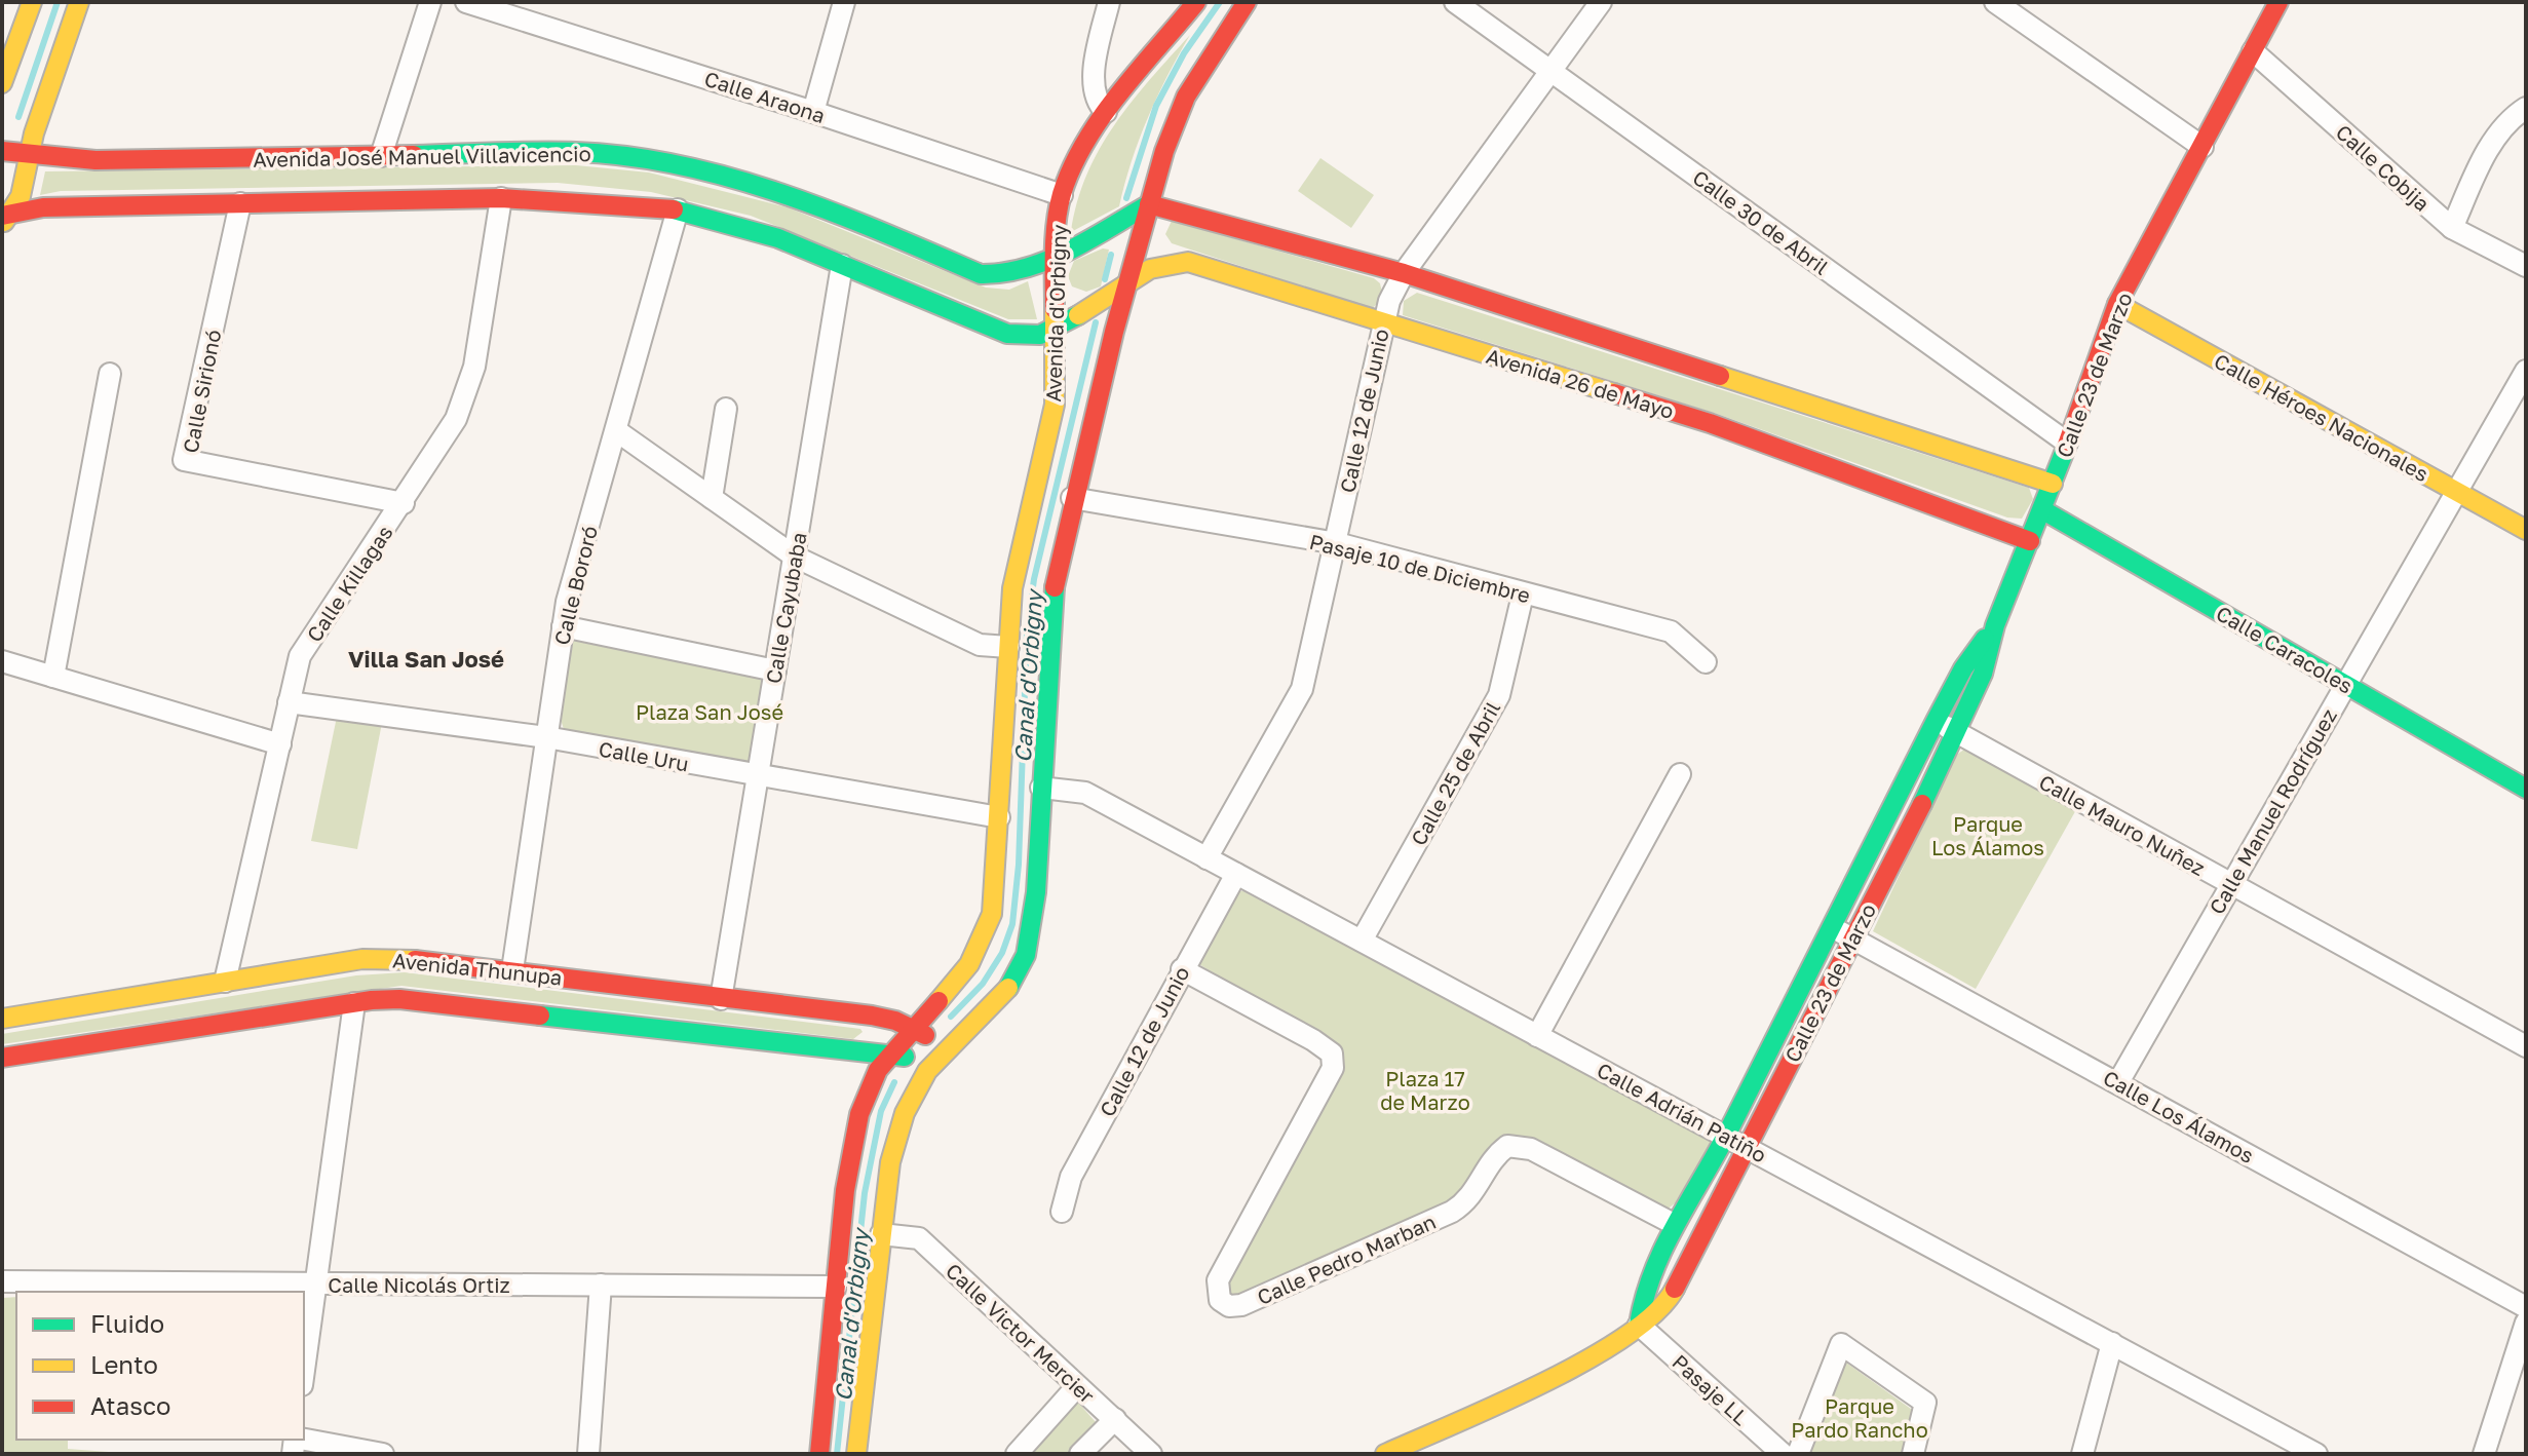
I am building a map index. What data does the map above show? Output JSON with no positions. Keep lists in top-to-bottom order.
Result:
{
  "streets": {
    "street": [
      "Calle Araona",
      "Avenida José Manuel Villavicencio",
      "Calle Cobija",
      "Calle 30 de Abril",
      "Avenida d'Orbigny",
      "Calle 23 de Marzo",
      "Avenida 26 de Mayo",
      "Calle Sirionó",
      "Calle 12 de Junio",
      "Calle Héroes Nacionales",
      "Pasaje 10 de Diciembre",
      "Calle Killagas",
      "Calle Bororó",
      "Calle Cayubaba",
      "Calle Caracoles",
      "Calle Uru",
      "Calle 25 de Abril",
      "Calle Manuel Rodríguez",
      "Calle Mauro Nuñez",
      "Avenida Thunupa",
      "Calle Adrián Patiño",
      "Calle Los Álamos",
      "Calle Pedro Marban",
      "Calle Nicolás Ortiz",
      "Calle Victor Mercier",
      "Pasaje LL"
    ]
  },
  "crossings": [
    ["Calle Araona", "Avenida d'Orbigny"],
    ["Avenida José Manuel Villavicencio", "Avenida d'Orbigny"],
    ["Calle Cobija", "Calle 23 de Marzo"],
    ["Calle 30 de Abril", "Calle 23 de Marzo"],
    ["Calle 30 de Abril", "Calle 12 de Junio"],
    ["Avenida d'Orbigny", "Avenida 26 de Mayo"],
    ["Avenida d'Orbigny", "Pasaje 10 de Diciembre"],
    ["Avenida d'Orbigny", "Calle Uru"],
    ["Avenida d'Orbigny", "Avenida Thunupa"],
    ["Avenida d'Orbigny", "Calle Adrián Patiño"],
    ["Avenida d'Orbigny", "Calle Nicolás Ortiz"],
    ["Avenida d'Orbigny", "Calle Victor Mercier"],
    ["Calle 23 de Marzo", "Avenida 26 de Mayo"],
    ["Calle 23 de Marzo", "Calle Héroes Nacionales"],
    ["Calle 23 de Marzo", "Calle Caracoles"],
    ["Calle 23 de Marzo", "Calle Mauro Nuñez"],
    ["Calle 23 de Marzo", "Calle Adrián Patiño"],
    ["Calle 23 de Marzo", "Calle Los Álamos"],
    ["Calle 23 de Marzo", "Calle Pedro Marban"],
    ["Calle 23 de Marzo", "Pasaje LL"],
    ["Avenida 26 de Mayo", "Calle 12 de Junio"],
    ["Calle Sirionó", "Calle Killagas"],
    ["Calle 12 de Junio", "Pasaje 10 de Diciembre"],
    ["Calle 12 de Junio", "Calle Adrián Patiño"],
    ["Calle 12 de Junio", "Calle Pedro Marban"],
    ["Calle Héroes Nacionales", "Calle Manuel Rodríguez"],
    ["Pasaje 10 de Diciembre", "Calle 25 de Abril"],
    ["Calle Killagas", "Calle Uru"],
    ["Calle Killagas", "Avenida Thunupa"],
    ["Calle Bororó", "Calle Uru"],
    ["Calle Bororó", "Avenida Thunupa"],
    ["Calle Cayubaba", "Calle Uru"],
    ["Calle Cayubaba", "Avenida Thunupa"],
    ["Calle Caracoles", "Calle Manuel Rodríguez"],
    ["Calle 25 de Abril", "Calle Adrián Patiño"],
    ["Calle Manuel Rodríguez", "Calle Mauro Nuñez"],
    ["Calle Manuel Rodríguez", "Calle Los Álamos"]
  ],
  "districts": ["Villa San José"],
  "water": ["Canal d'Orbigny"],
  "parks": [
    "Plaza San José",
    "Parque Los Álamos",
    "Plaza 17 de Marzo",
    "Parque Pardo Rancho"
  ],
  "legend": ["Fluido", "Lento", "Atasco"]
}
